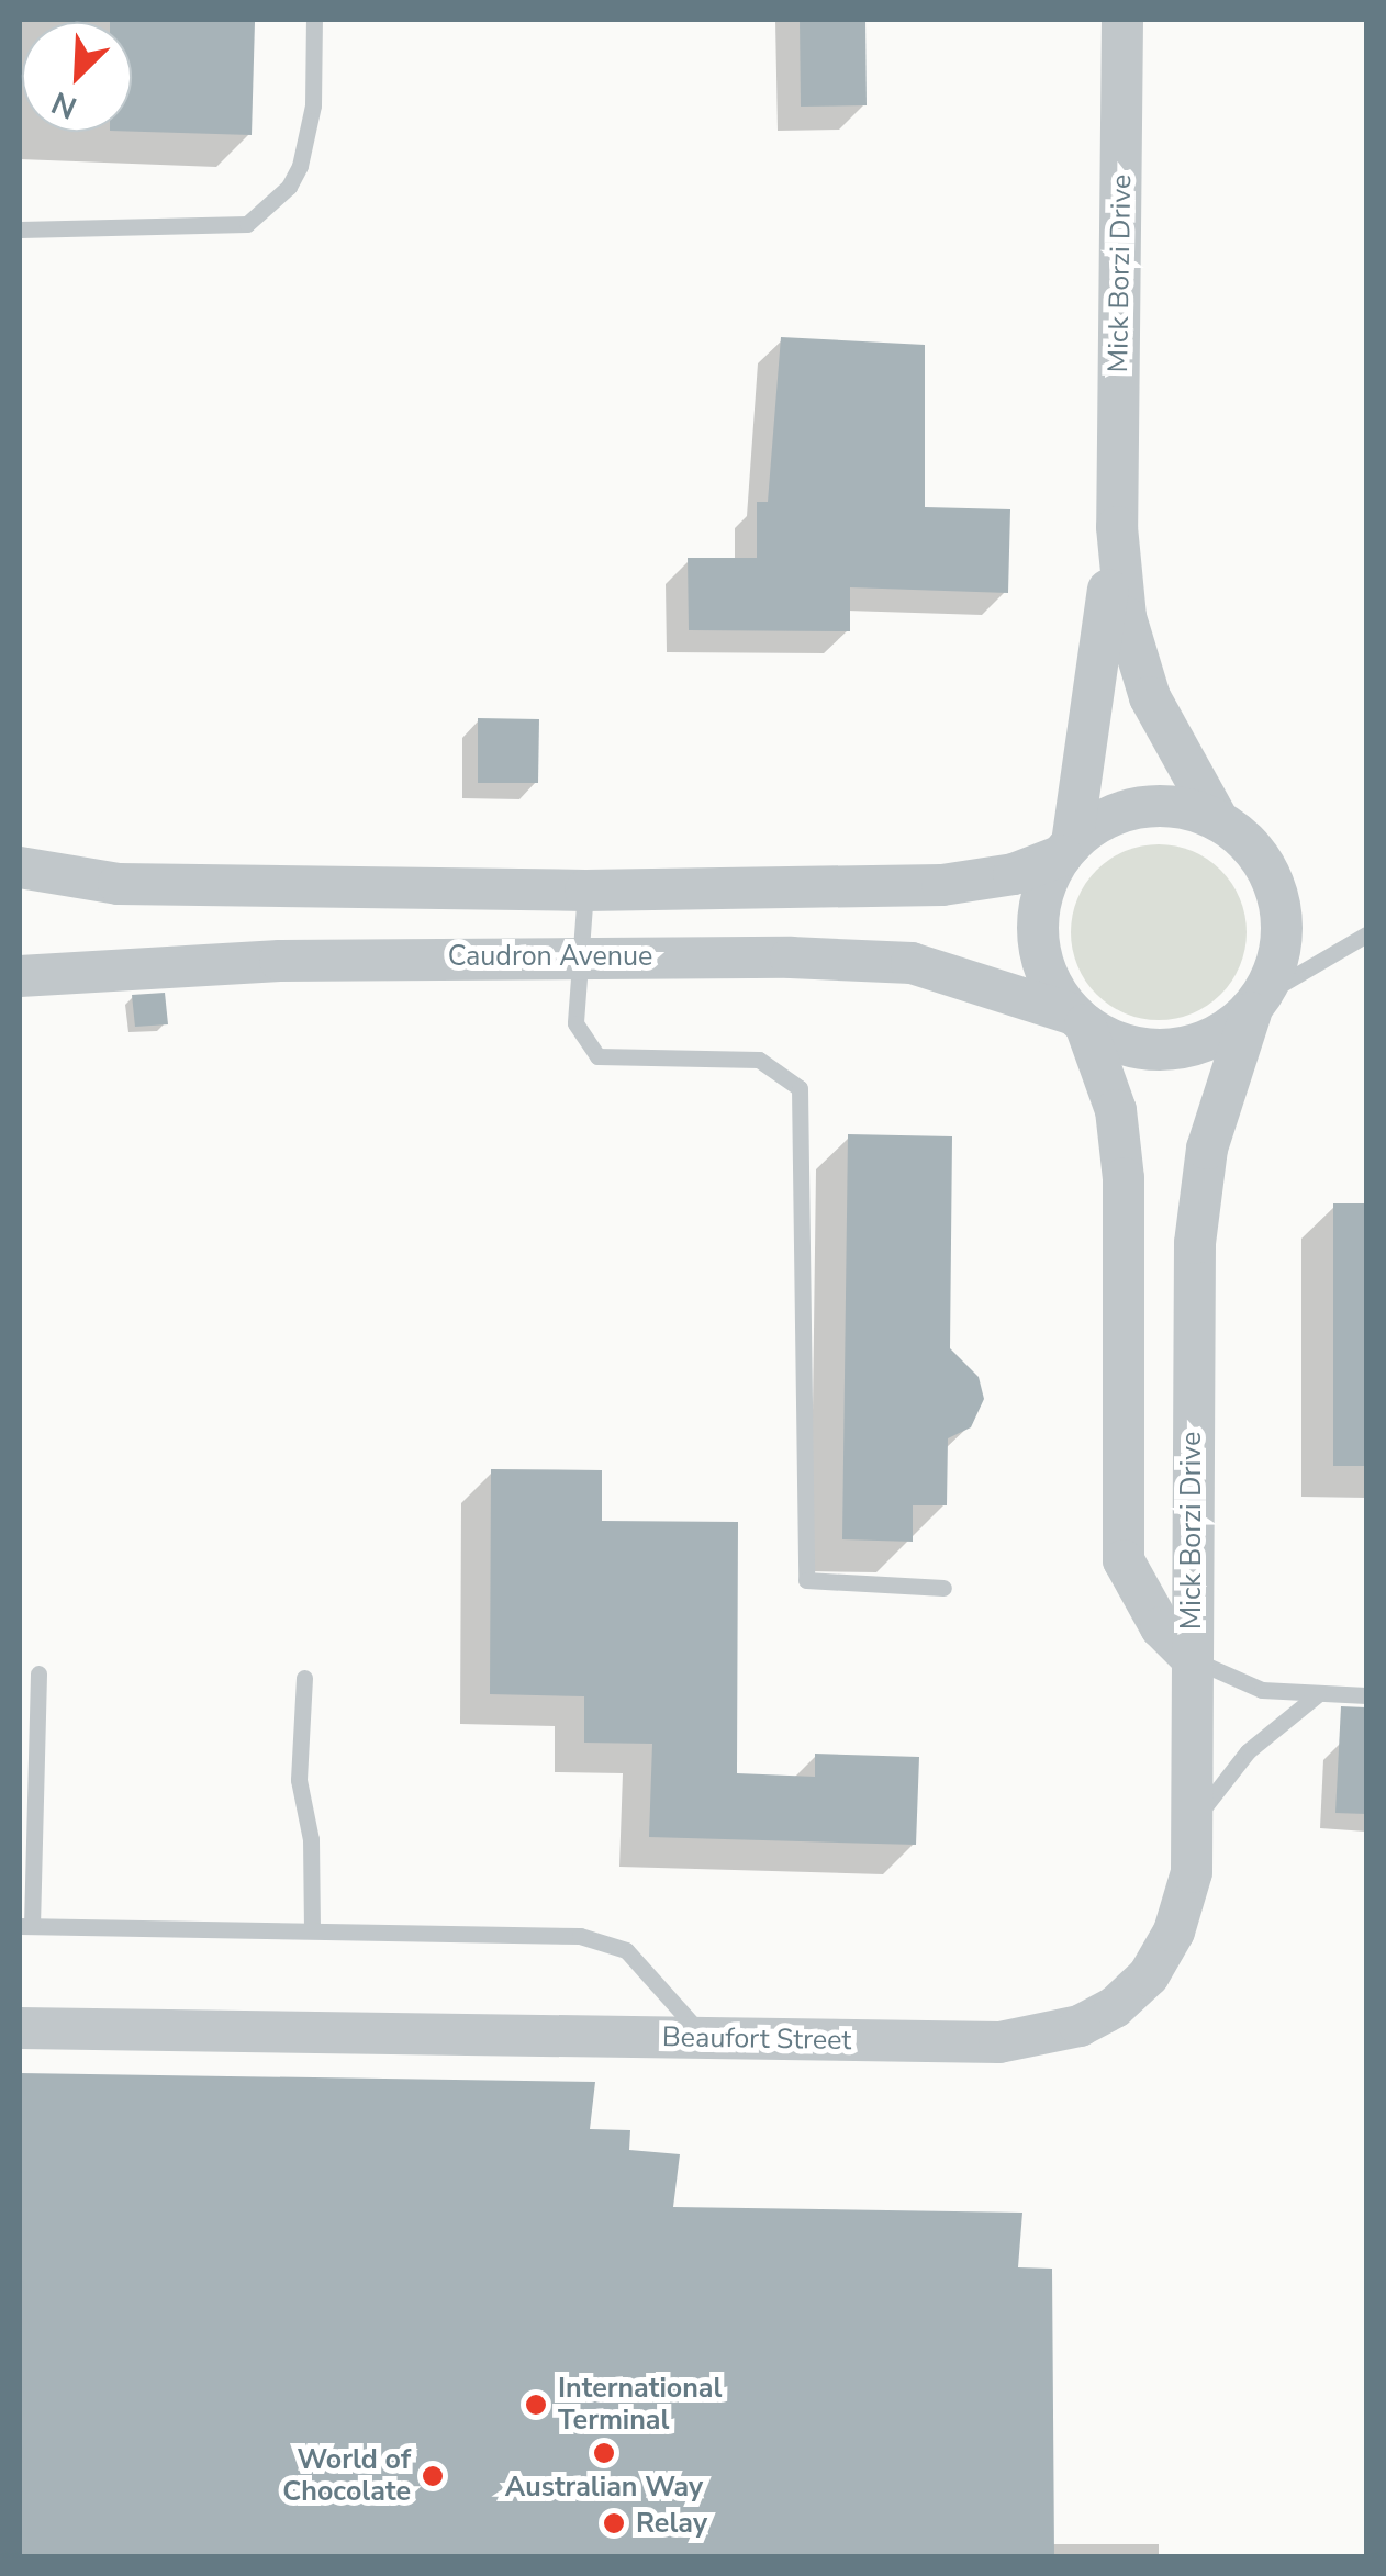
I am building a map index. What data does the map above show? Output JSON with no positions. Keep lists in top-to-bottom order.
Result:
{
  "streets": {
    "street": ["Mick Borzi Drive", "Caudron Avenue", "Beaufort Street"]
  },
  "crossings": [
    ["Mick Borzi Drive", "Caudron Avenue"],
    ["Mick Borzi Drive", "Beaufort Street"]
  ],
  "places": [
    "International Terminal",
    "Australian Way",
    "World of Chocolate",
    "Relay"
  ],
  "north": "bottom left"
}
